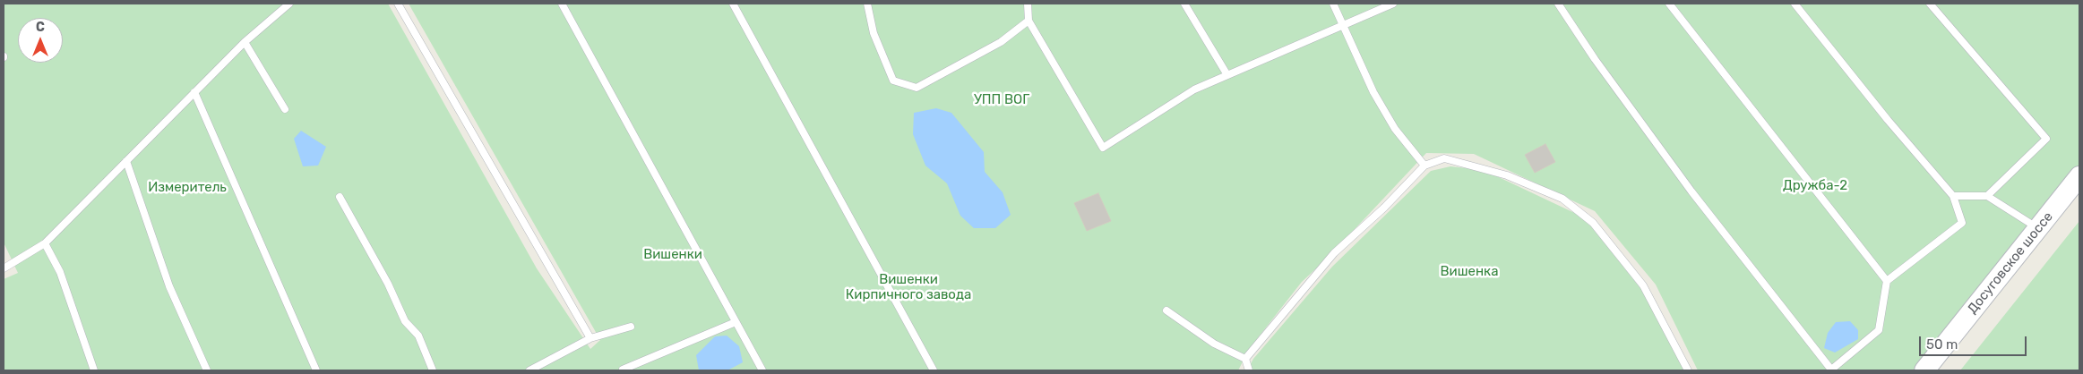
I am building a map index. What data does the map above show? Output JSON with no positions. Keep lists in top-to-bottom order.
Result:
{
  "streets": {
    "main road": ["Досуговское шоссе"]
  },
  "parks": [
    "УПП ВОГ",
    "Дружба-2",
    "Измеритель",
    "Вишенки",
    "Вишенка",
    "Вишенки Кирпичного завода"
  ],
  "scale_bar": "50 m",
  "north": "top"
}
